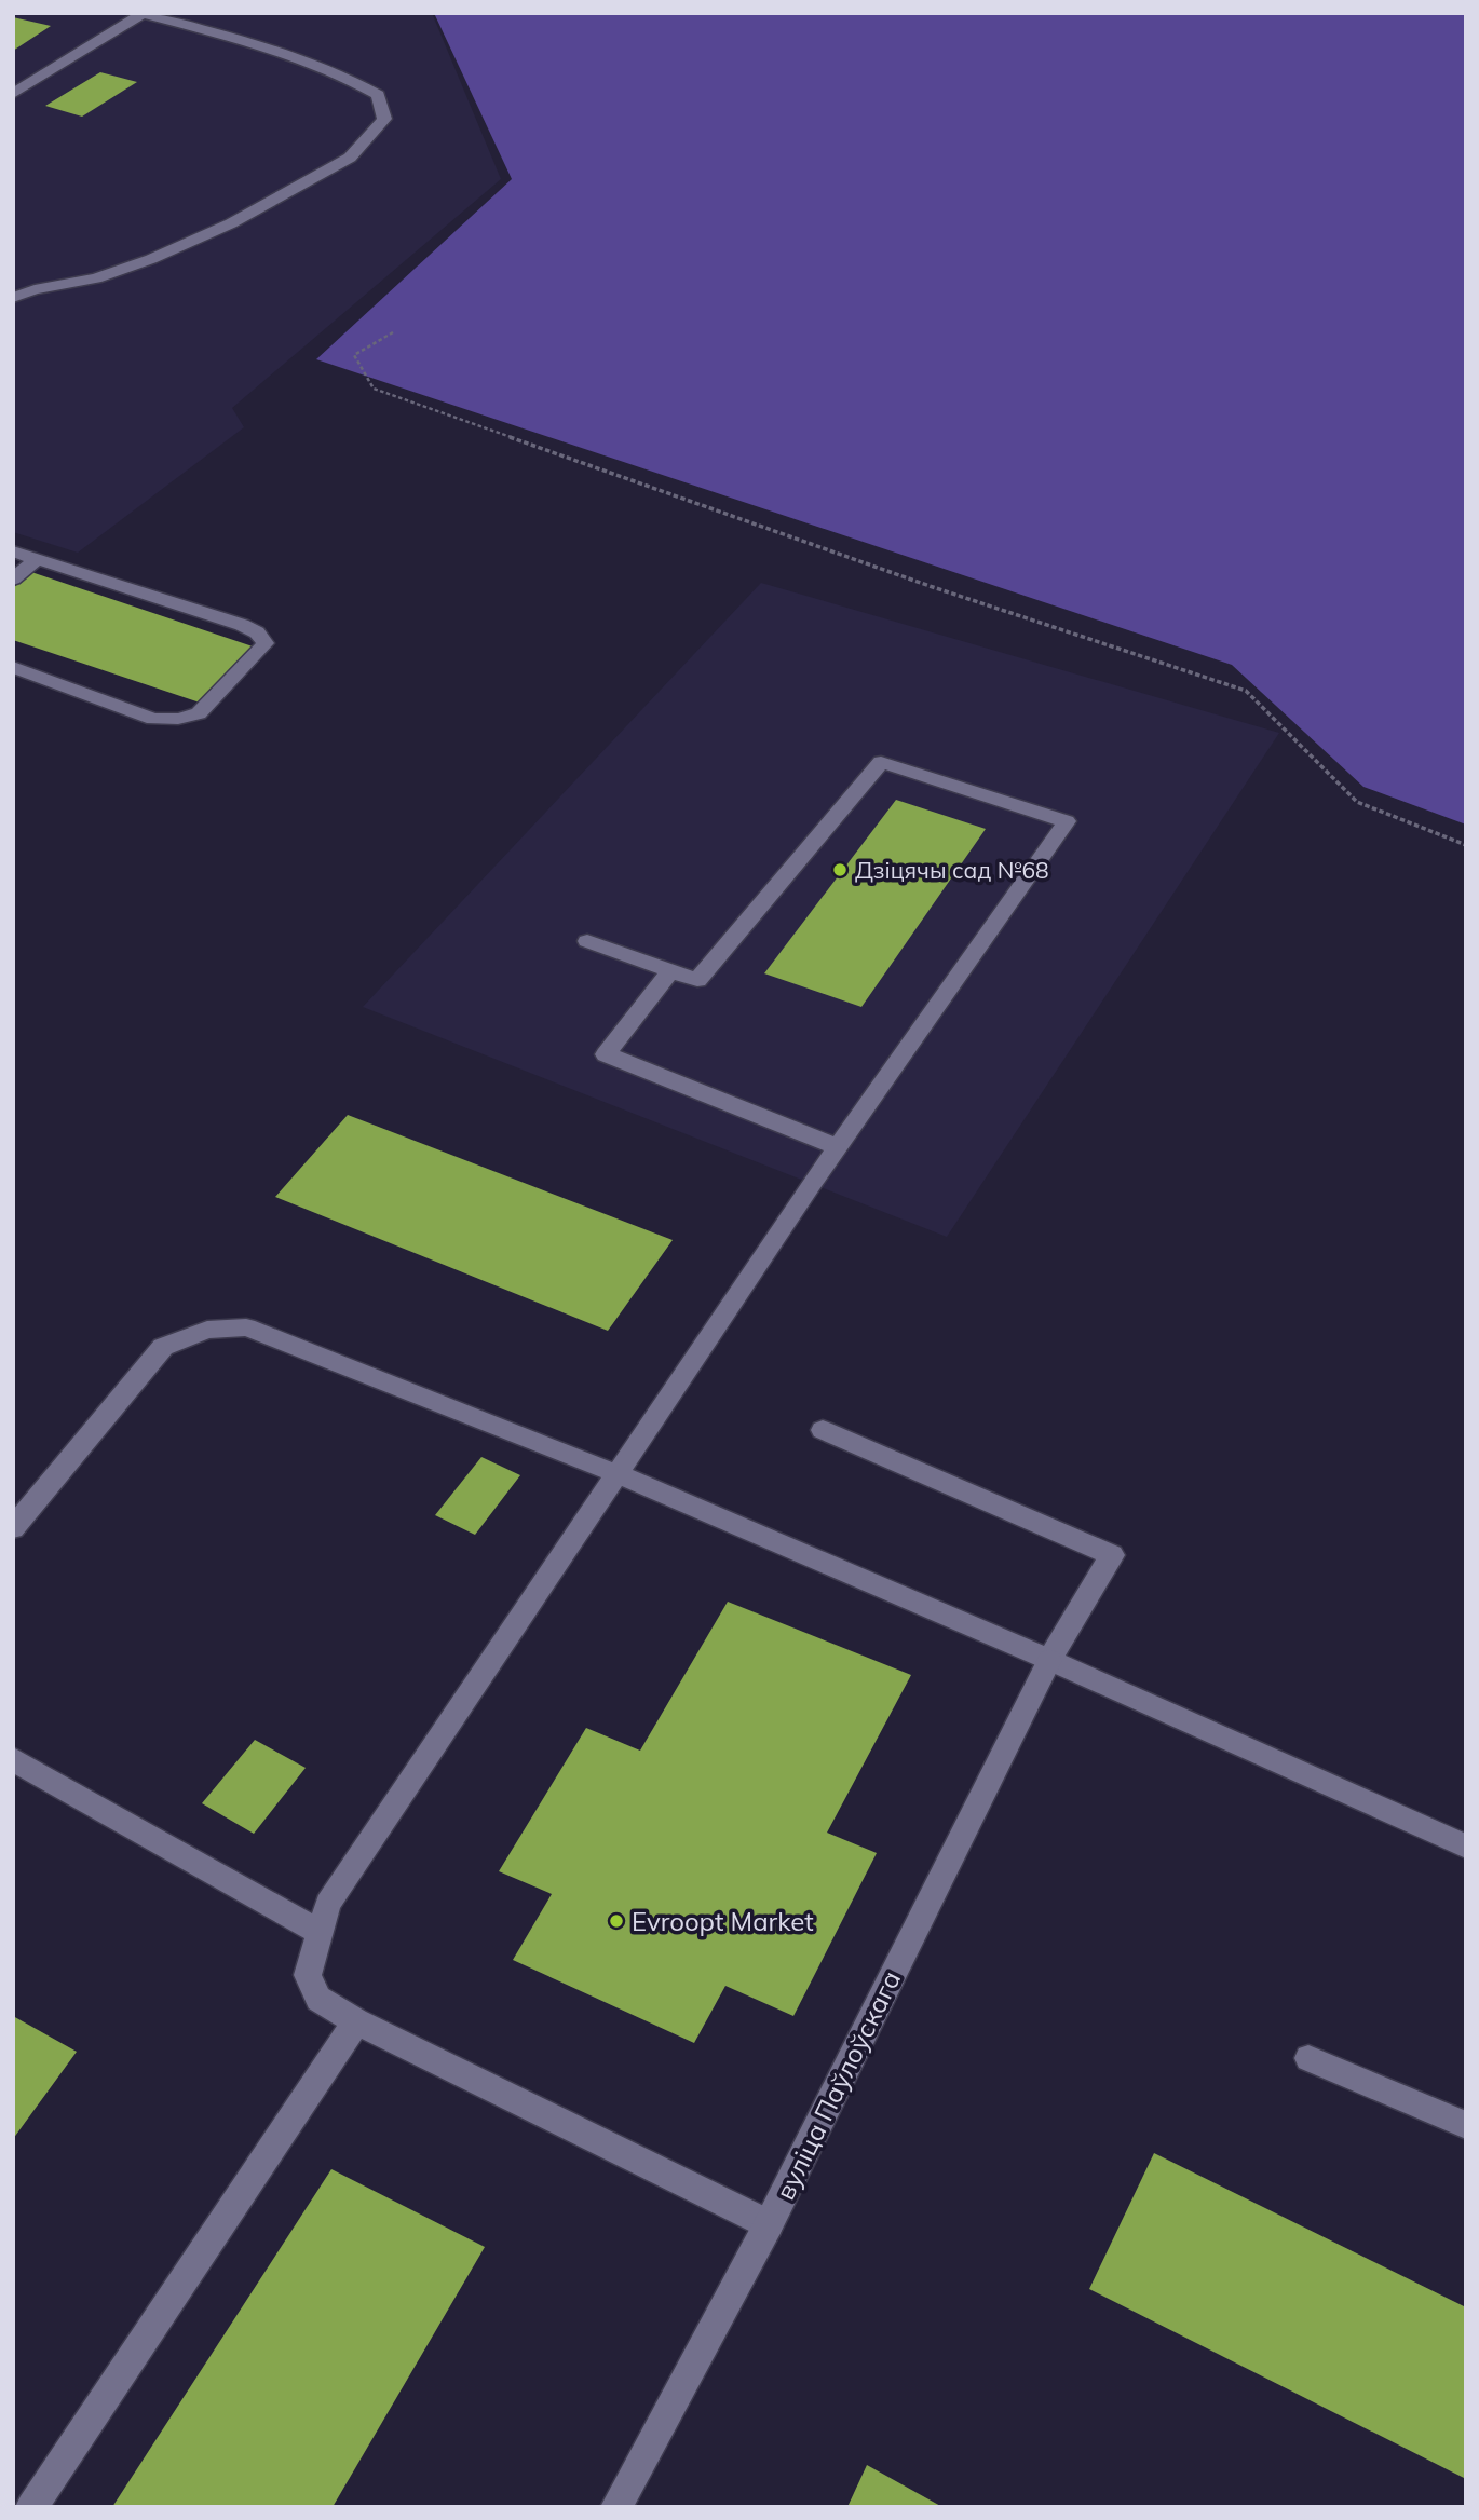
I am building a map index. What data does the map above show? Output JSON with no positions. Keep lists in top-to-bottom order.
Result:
{
  "streets": {
    "street": ["вуліца Паўлоўскага"]
  },
  "places": ["Дзіцячы сад №68", "Evroopt Market"]
}
